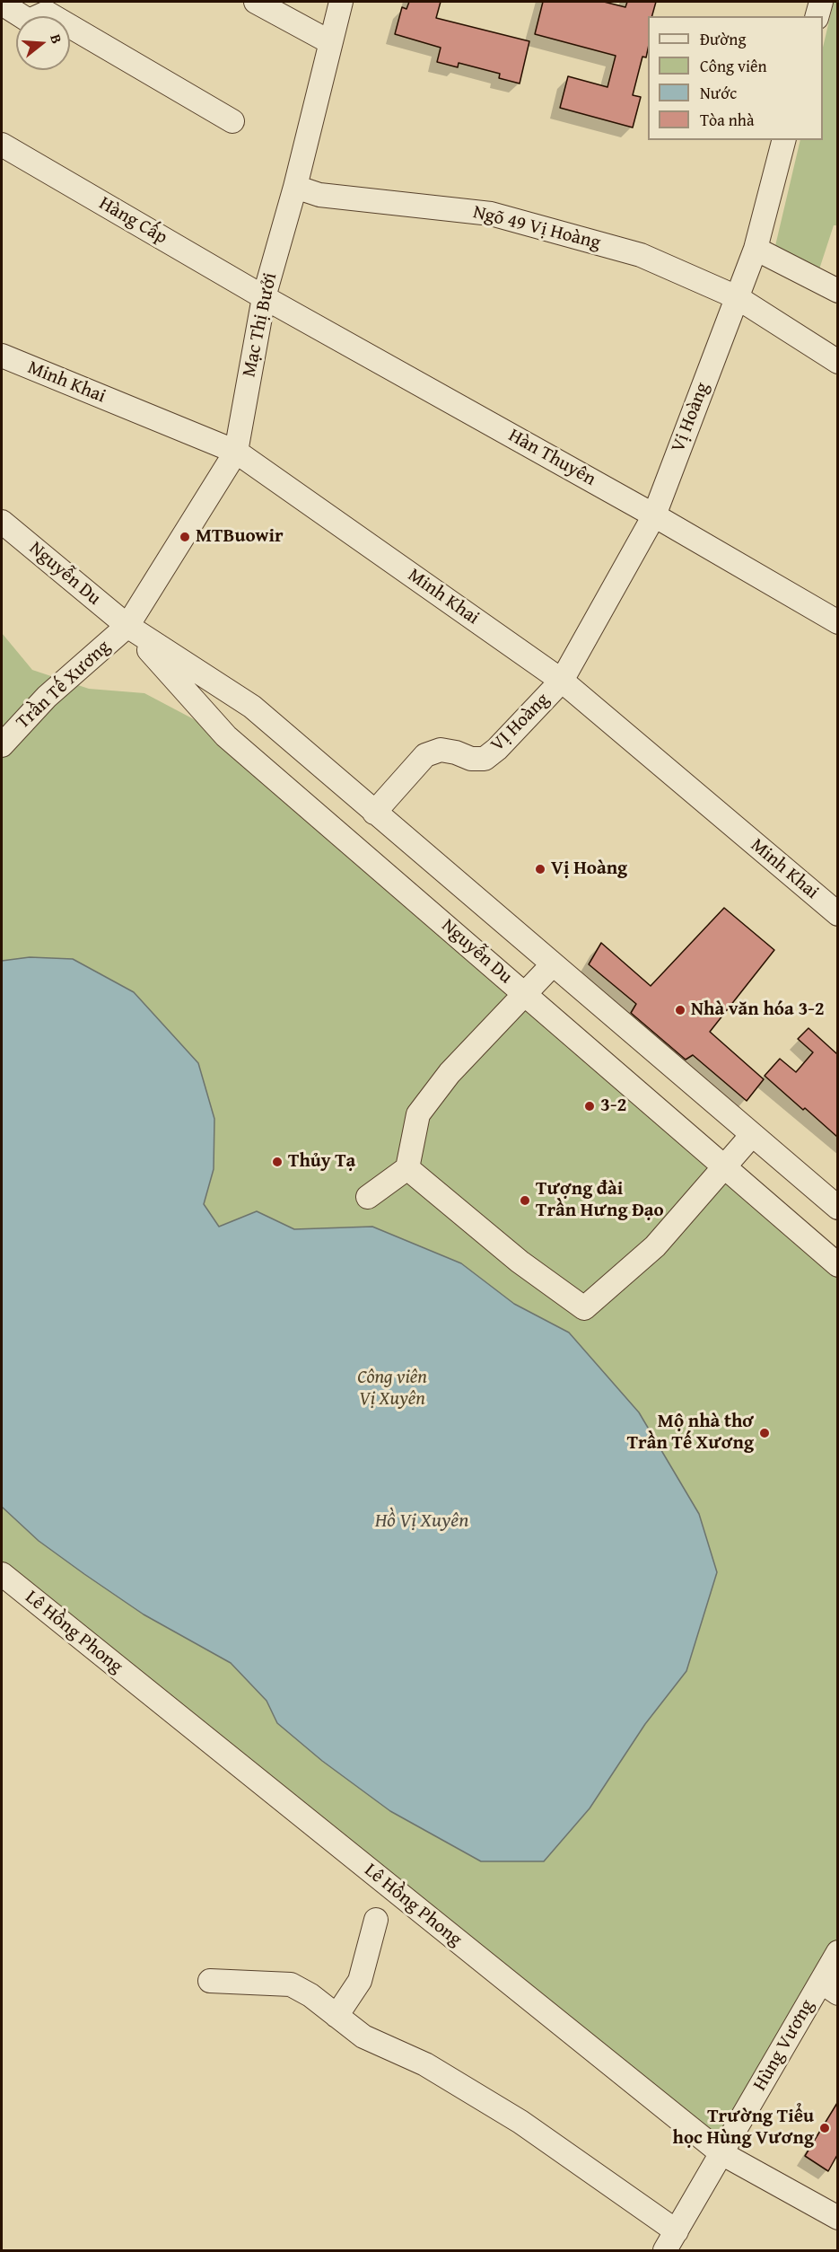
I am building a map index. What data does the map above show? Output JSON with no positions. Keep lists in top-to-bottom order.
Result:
{
  "streets": {
    "street": [
      "Hàng Cấp",
      "Ngõ 49 Vị Hoàng",
      "Mạc Thị Bưởi",
      "Minh Khai",
      "Vị Hoàng",
      "Hàn Thuyên",
      "Nguyễn Du",
      "Trần Tế Xương",
      "VỊ Hoàng",
      "Lê Hồng Phong",
      "Hùng Vương"
    ]
  },
  "crossings": [
    ["Hàng Cấp", "Mạc Thị Bưởi"],
    ["Hàng Cấp", "Hàn Thuyên"],
    ["Ngõ 49 Vị Hoàng", "Mạc Thị Bưởi"],
    ["Ngõ 49 Vị Hoàng", "Vị Hoàng"],
    ["Mạc Thị Bưởi", "Minh Khai"],
    ["Mạc Thị Bưởi", "Hàn Thuyên"],
    ["Mạc Thị Bưởi", "Nguyễn Du"],
    ["Mạc Thị Bưởi", "Trần Tế Xương"],
    ["Minh Khai", "Vị Hoàng"],
    ["Minh Khai", "VỊ Hoàng"],
    ["Vị Hoàng", "Hàn Thuyên"],
    ["Vị Hoàng", "VỊ Hoàng"],
    ["Nguyễn Du", "Trần Tế Xương"],
    ["Nguyễn Du", "VỊ Hoàng"],
    ["Lê Hồng Phong", "Hùng Vương"]
  ],
  "water": ["Hồ Vị Xuyên"],
  "parks": ["Công viên Vị Xuyên"],
  "places": [
    "MTBuowir",
    "Vị Hoàng",
    "Nhà văn hóa 3-2",
    "3-2",
    "Thủy Tạ",
    "Tượng đài Trần Hưng Đạo",
    "Mộ nhà thơ Trần Tế Xương",
    "Trường Tiểu học Hùng Vương"
  ],
  "legend": [
    "Đường",
    "Công viên",
    "Nước",
    "Tòa nhà"
  ],
  "north": "right"
}
